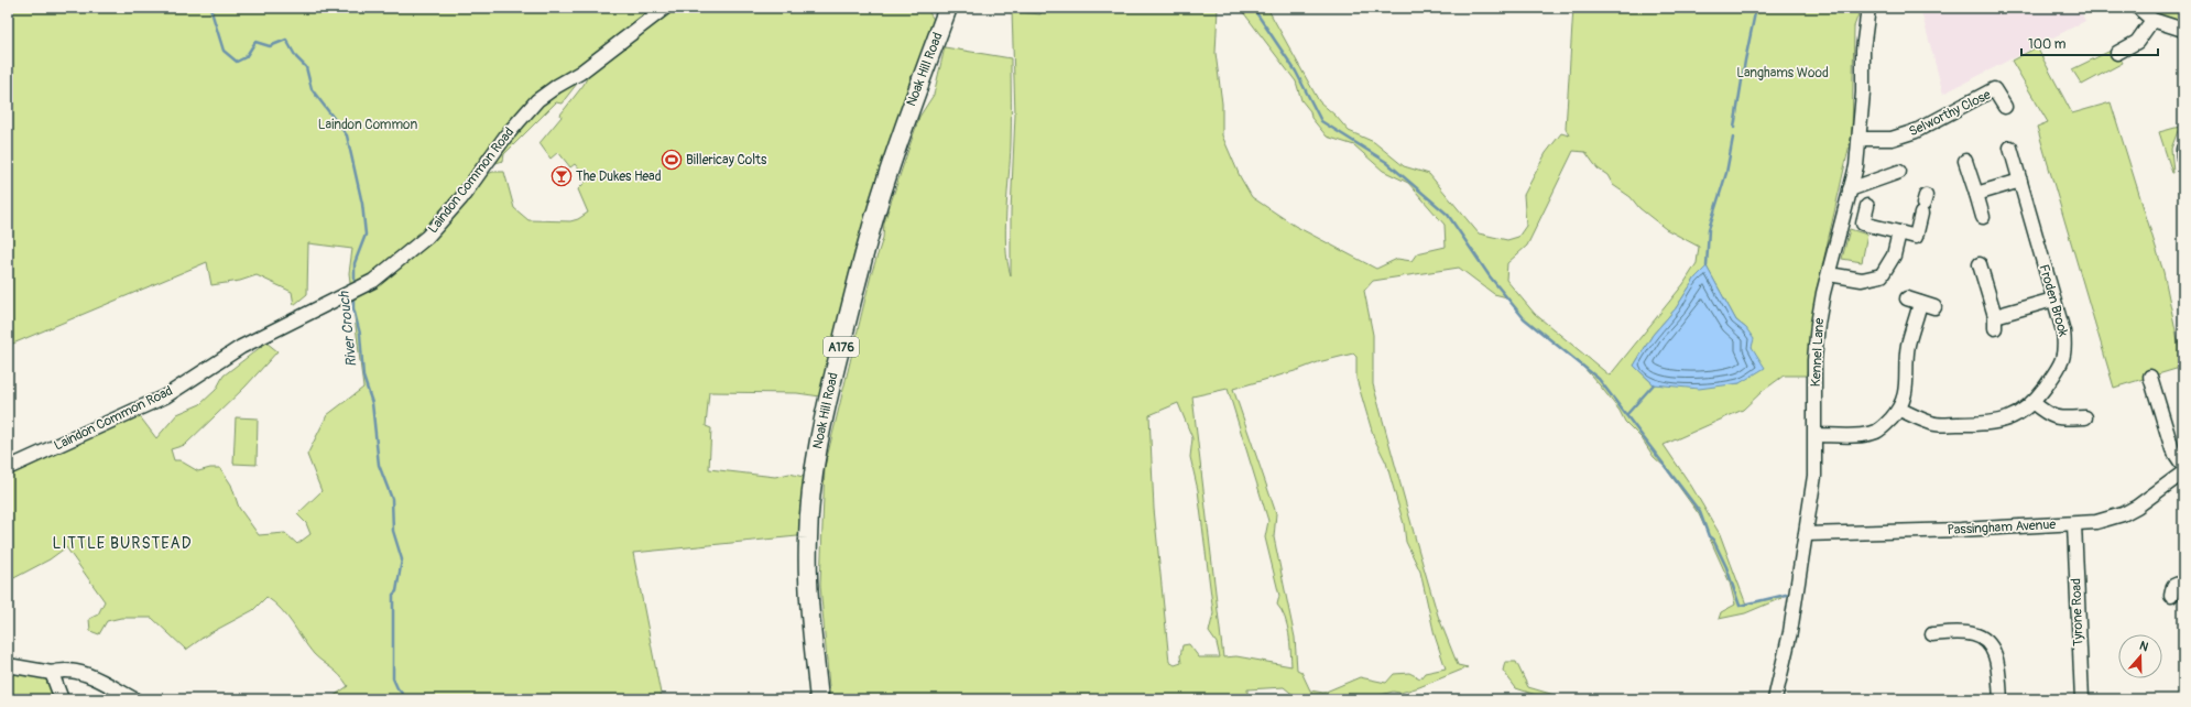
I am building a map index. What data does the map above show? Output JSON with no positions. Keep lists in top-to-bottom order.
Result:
{
  "streets": {
    "main road": ["Noak Hill Road", "A176"],
    "street": [
      "Selworthy Close",
      "Laindon Common Road",
      "Froden Brook",
      "Kennel Lane",
      "Passingham Avenue",
      "Tyrone Road"
    ]
  },
  "crossings": [
    ["Selworthy Close", "Kennel Lane"],
    ["Kennel Lane", "Passingham Avenue"],
    ["Passingham Avenue", "Tyrone Road"]
  ],
  "districts": ["LITTLE BURSTEAD"],
  "water": ["River Crouch"],
  "parks": ["Langhams Wood", "Laindon Common"],
  "places": {
    "sports": ["Billericay Colts"],
    "bar": ["The Dukes Head"]
  },
  "scale_bar": "100 m",
  "north": "top"
}
